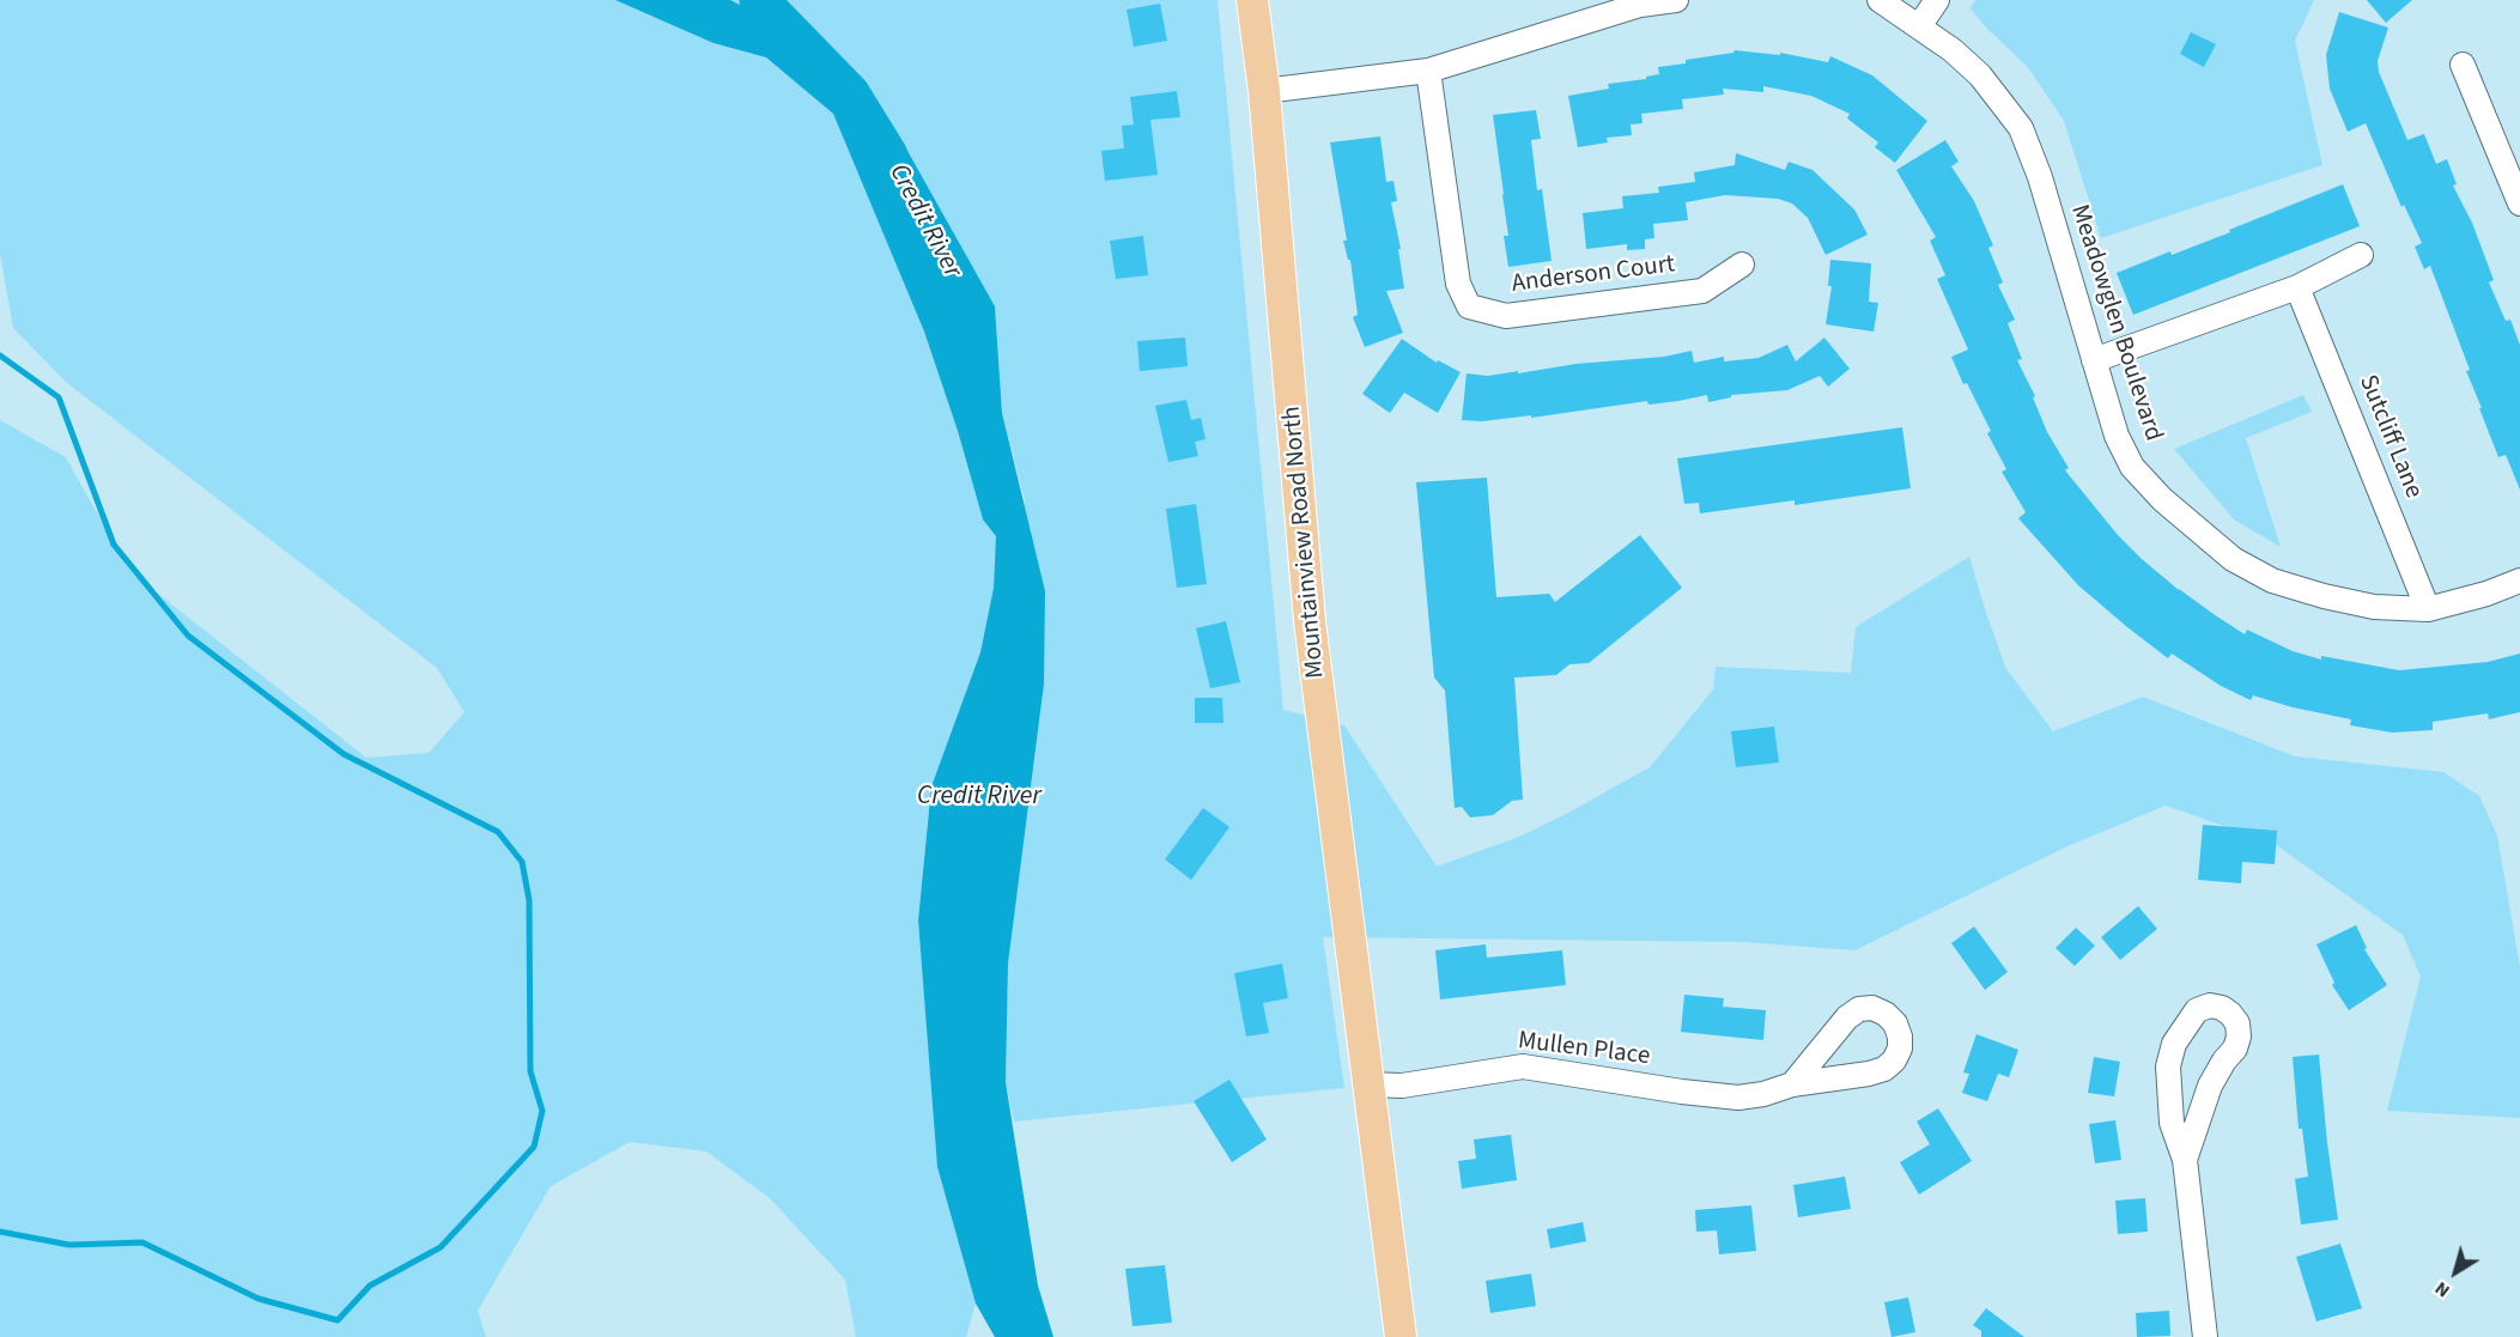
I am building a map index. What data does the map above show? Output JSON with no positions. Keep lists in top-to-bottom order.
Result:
{
  "streets": {
    "main road": ["Mountainview Road North"],
    "street": [
      "Anderson Court",
      "Meadowglen Boulevard",
      "Sutcliff Lane",
      "Mullen Place"
    ]
  },
  "crossings": [
    ["Meadowglen Boulevard", "Sutcliff Lane"],
    ["Mountainview Road North", "Mullen Place"]
  ],
  "water": ["Credit River"],
  "north": "bottom left"
}
